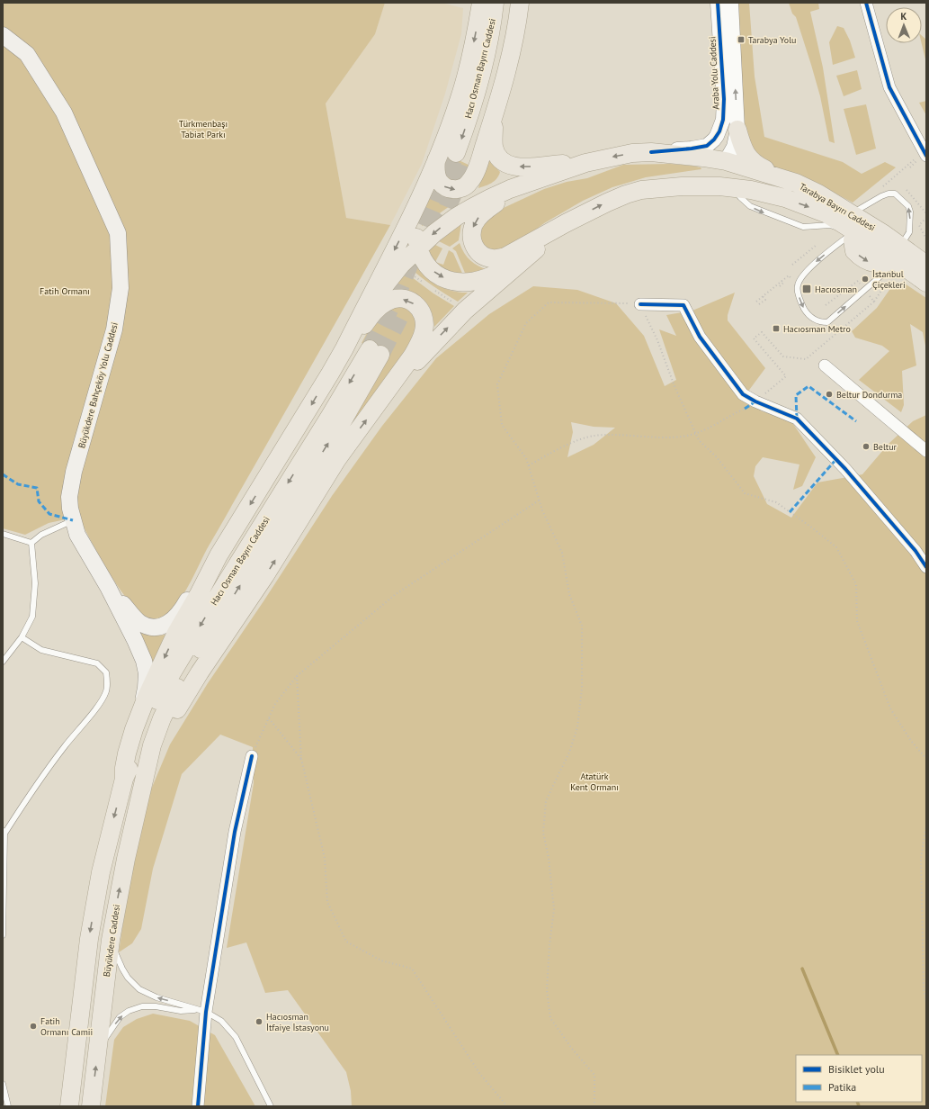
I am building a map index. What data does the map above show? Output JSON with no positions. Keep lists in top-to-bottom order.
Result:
{
  "streets": {
    "main road": [
      "Hacı Osman Bayırı Caddesi",
      "Tarabya Bayırı Caddesi",
      "Büyükdere Bahçeköy Yolu Caddesi",
      "Büyükdere Caddesi"
    ],
    "street": ["Araba Yolu Caddesi"]
  },
  "crossings": [
    ["Hacı Osman Bayırı Caddesi", "Büyükdere Caddesi"],
    ["Araba Yolu Caddesi", "Tarabya Bayırı Caddesi"]
  ],
  "parks": ["Türkmenbaşı Tabiat Parkı", "Fatih Ormanı", "Atatürk Kent Ormanı"],
  "places": {
    "transit": ["Tarabya Yolu", "Hacıosman", "Hacıosman Metro"],
    "other": [
      "İstanbul Çiçekleri",
      "Beltur Dondurma",
      "Beltur",
      "Hacıosman İtfaiye İstasyonu",
      "Fatih Ormanı Camii"
    ]
  },
  "legend": ["Bisiklet yolu", "Patika"],
  "north": "top"
}
